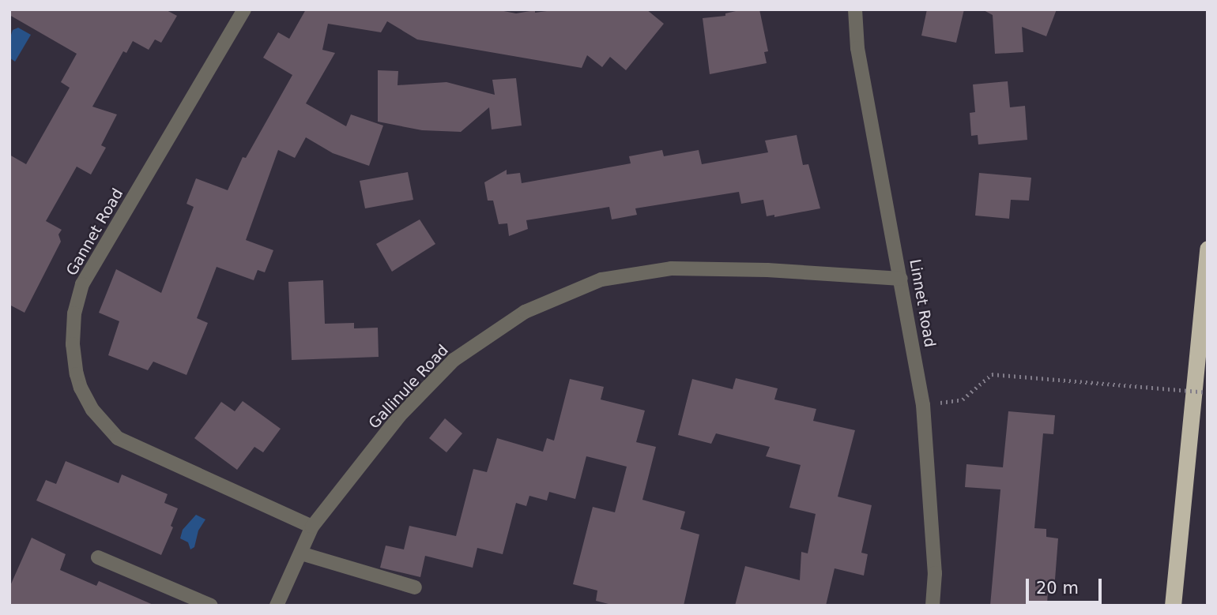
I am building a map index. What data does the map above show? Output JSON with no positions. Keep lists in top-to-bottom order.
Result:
{
  "streets": {
    "street": ["Gannet Road", "Linnet Road", "Gallinule Road"]
  },
  "crossings": [
    ["Gannet Road", "Gallinule Road"],
    ["Linnet Road", "Gallinule Road"]
  ],
  "scale_bar": "20 m"
}
